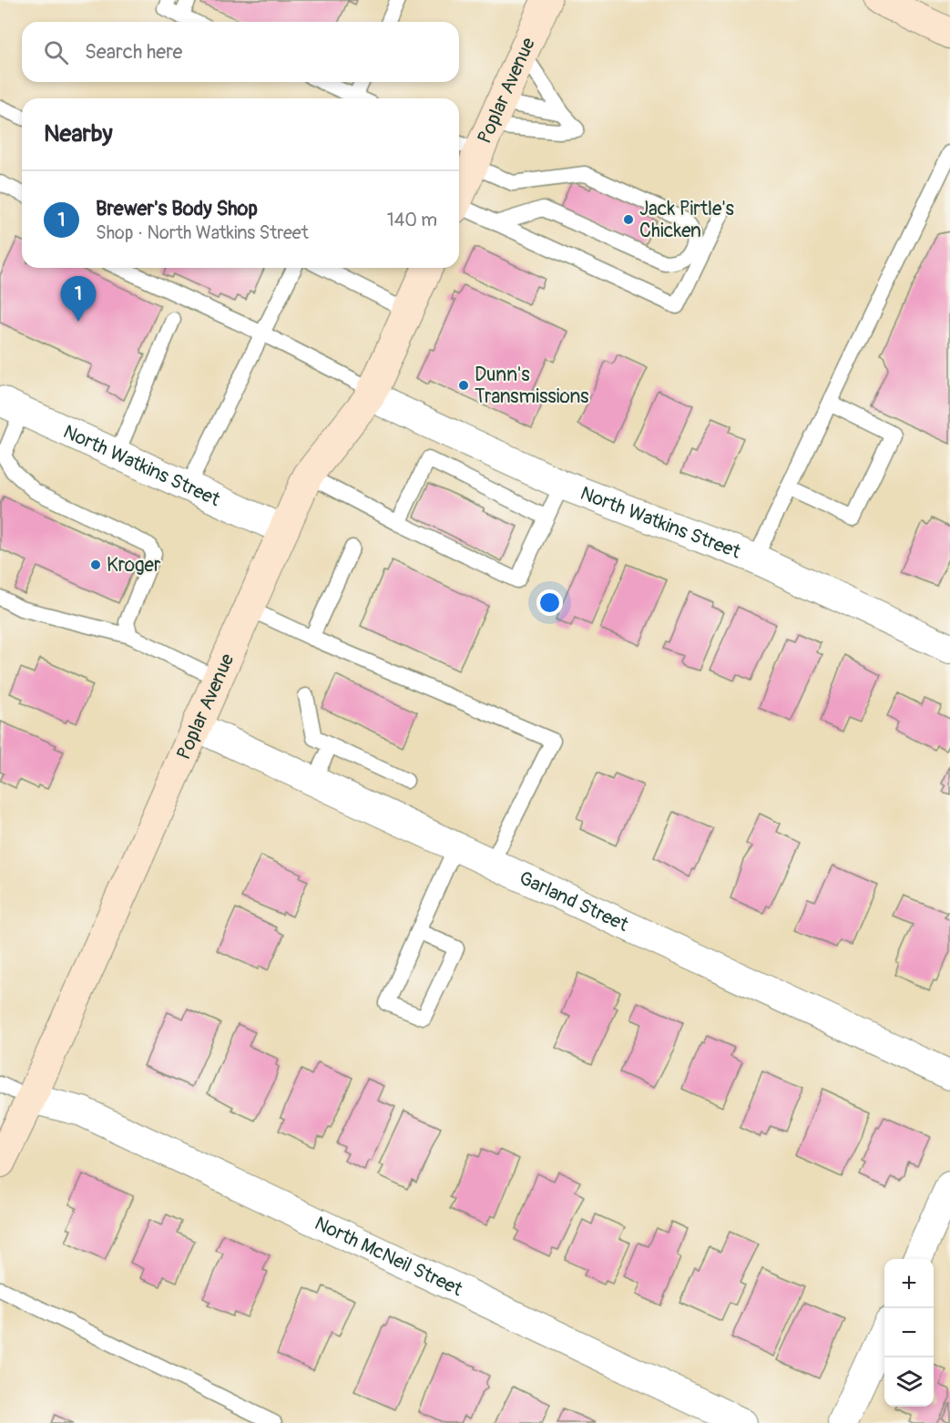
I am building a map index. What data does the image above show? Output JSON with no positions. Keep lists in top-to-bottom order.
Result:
{
  "streets": {
    "main road": ["Poplar Avenue"],
    "street": ["North Watkins Street", "Garland Street", "North McNeil Street"]
  },
  "crossings": [
    ["Poplar Avenue", "North Watkins Street"],
    ["Poplar Avenue", "Garland Street"],
    ["Poplar Avenue", "North McNeil Street"]
  ],
  "places": ["Jack Pirtle's Chicken", "Dunn's Transmissions", "Kroger"],
  "page": {
    "search": "Search here",
    "heading": "Nearby",
    "list": [
      {
        "mark": "1",
        "name": "Brewer's Body Shop",
        "note": "Shop · North Watkins Street",
        "value": "140 m"
      }
    ],
    "pins": "1",
    "map_buttons": ["+", "−"]
  }
}
